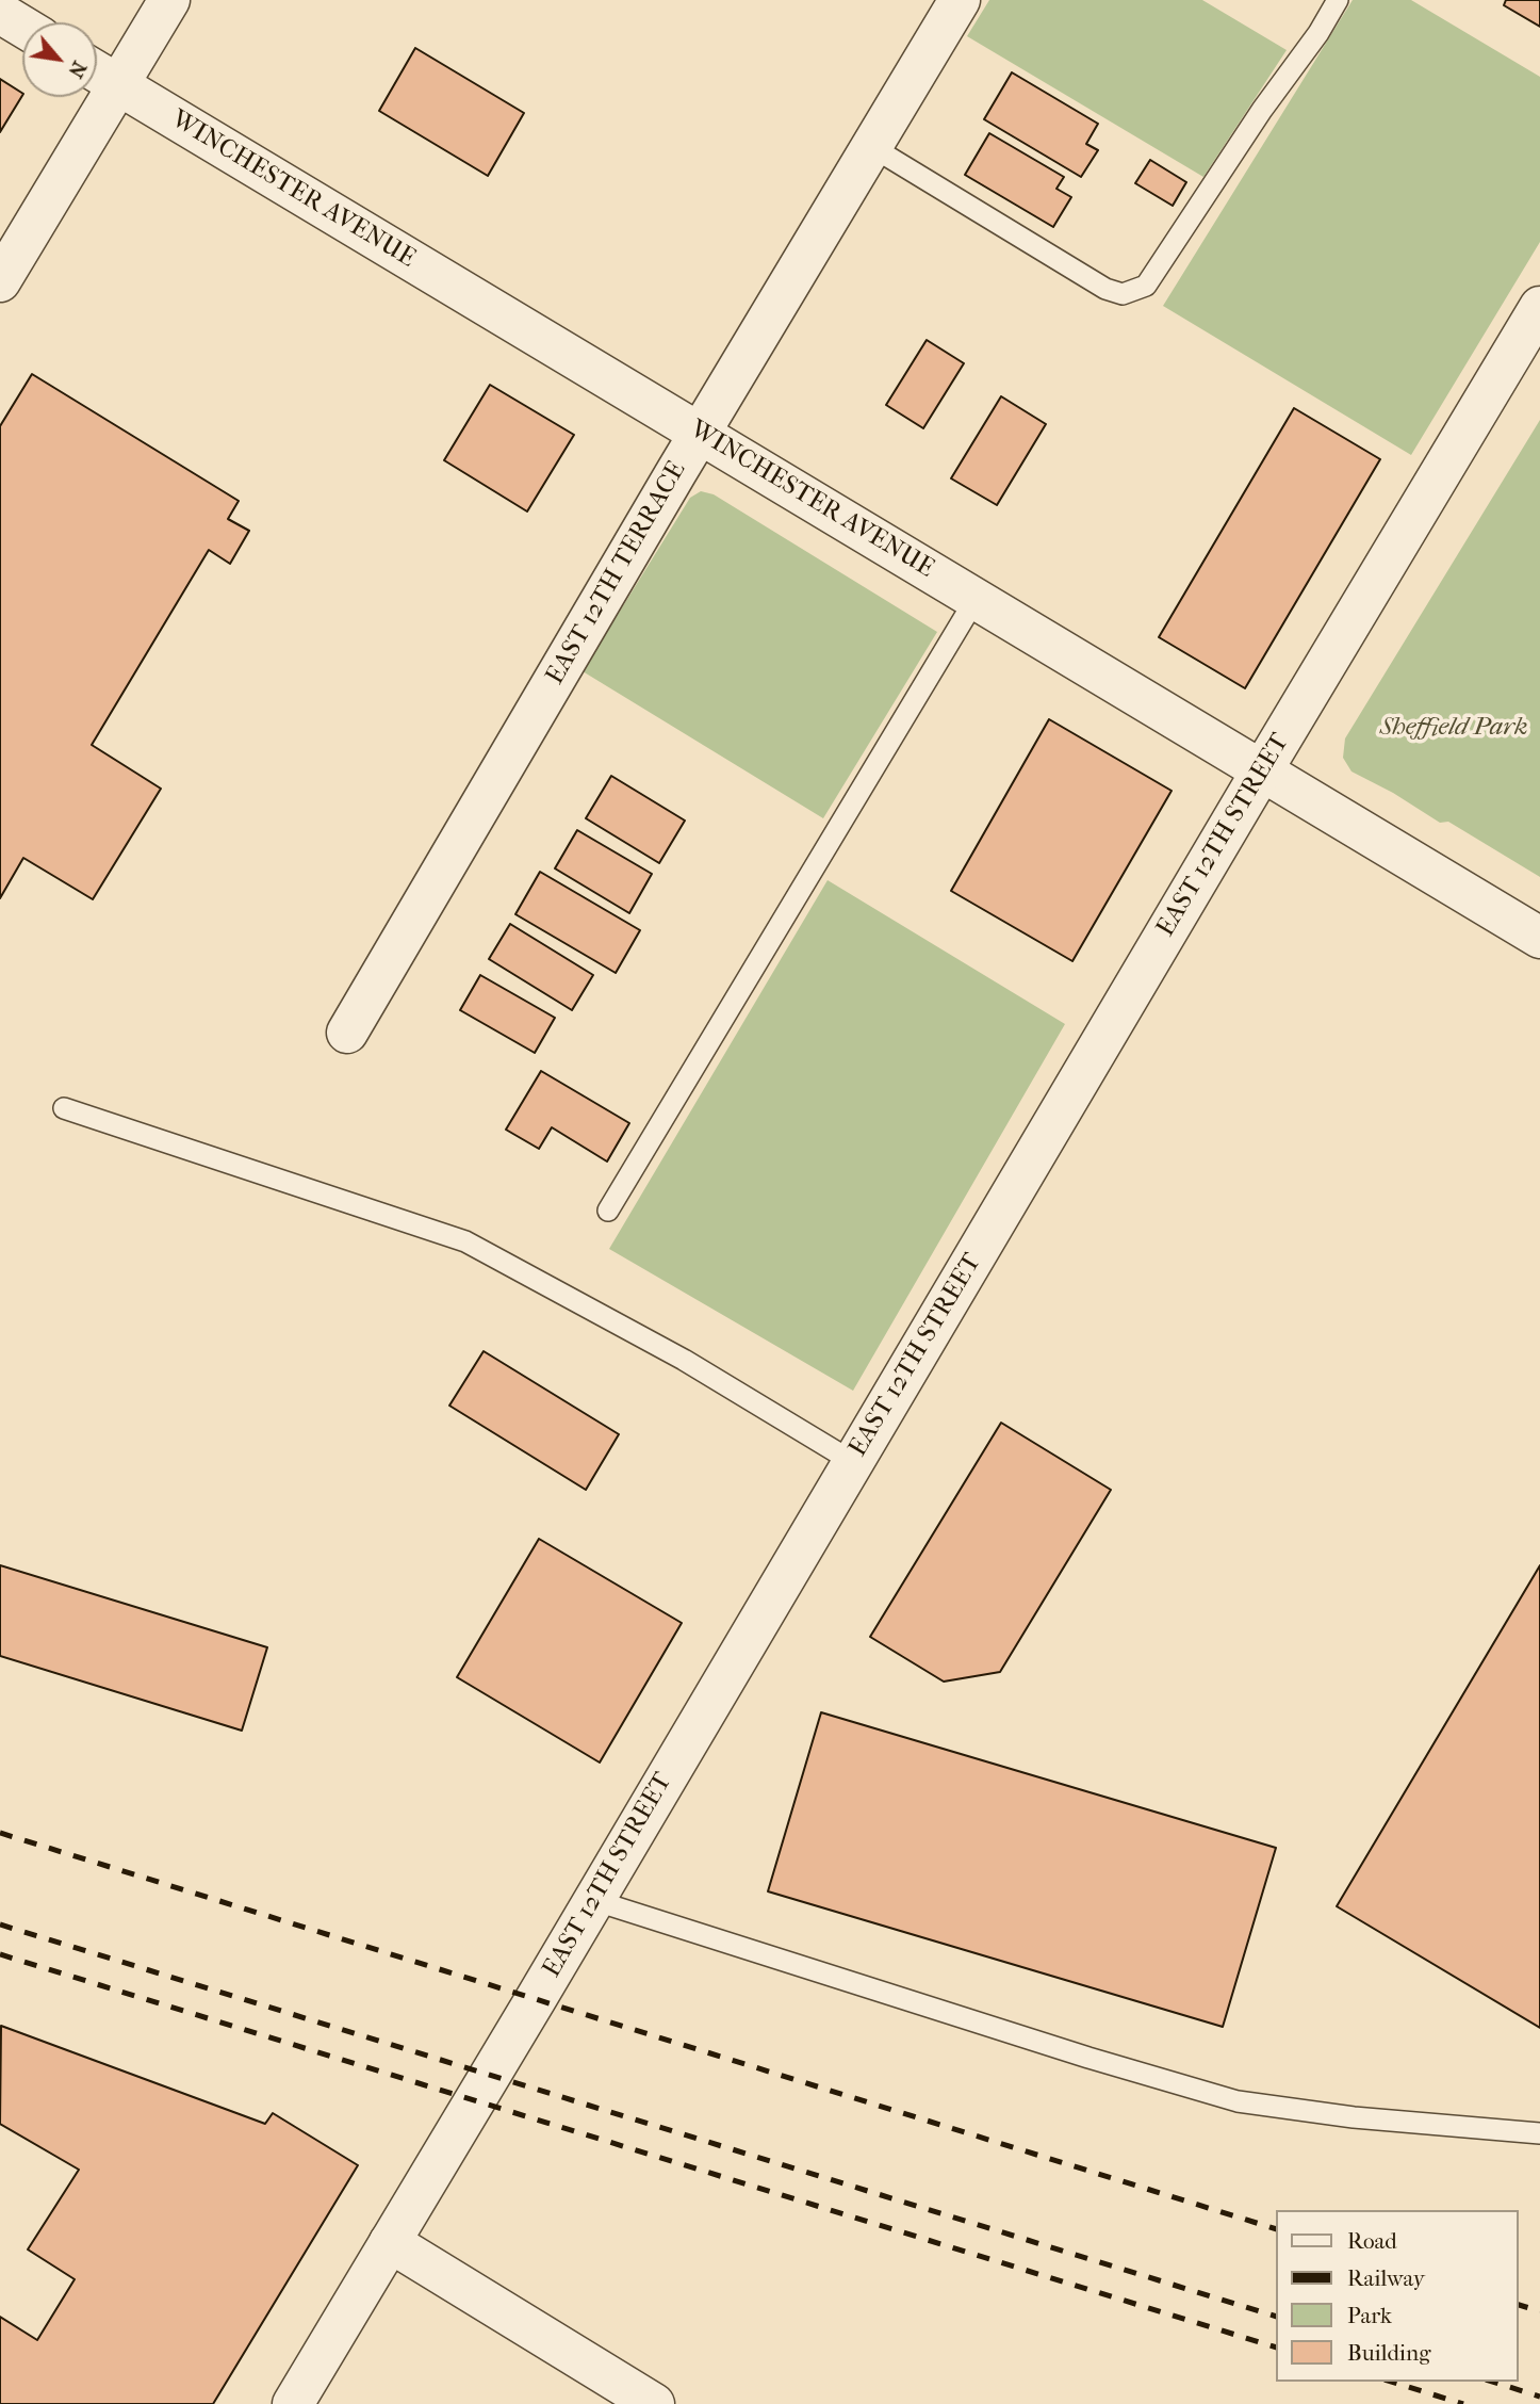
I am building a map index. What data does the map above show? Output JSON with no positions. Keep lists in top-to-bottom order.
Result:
{
  "streets": {
    "street": ["WINCHESTER AVENUE", "EAST 12TH TERRACE", "EAST 12TH STREET"]
  },
  "crossings": [
    ["WINCHESTER AVENUE", "EAST 12TH TERRACE"],
    ["WINCHESTER AVENUE", "EAST 12TH STREET"]
  ],
  "parks": ["Sheffield Park"],
  "legend": [
    "Road",
    "Railway",
    "Park",
    "Building"
  ],
  "north": "bottom right"
}
